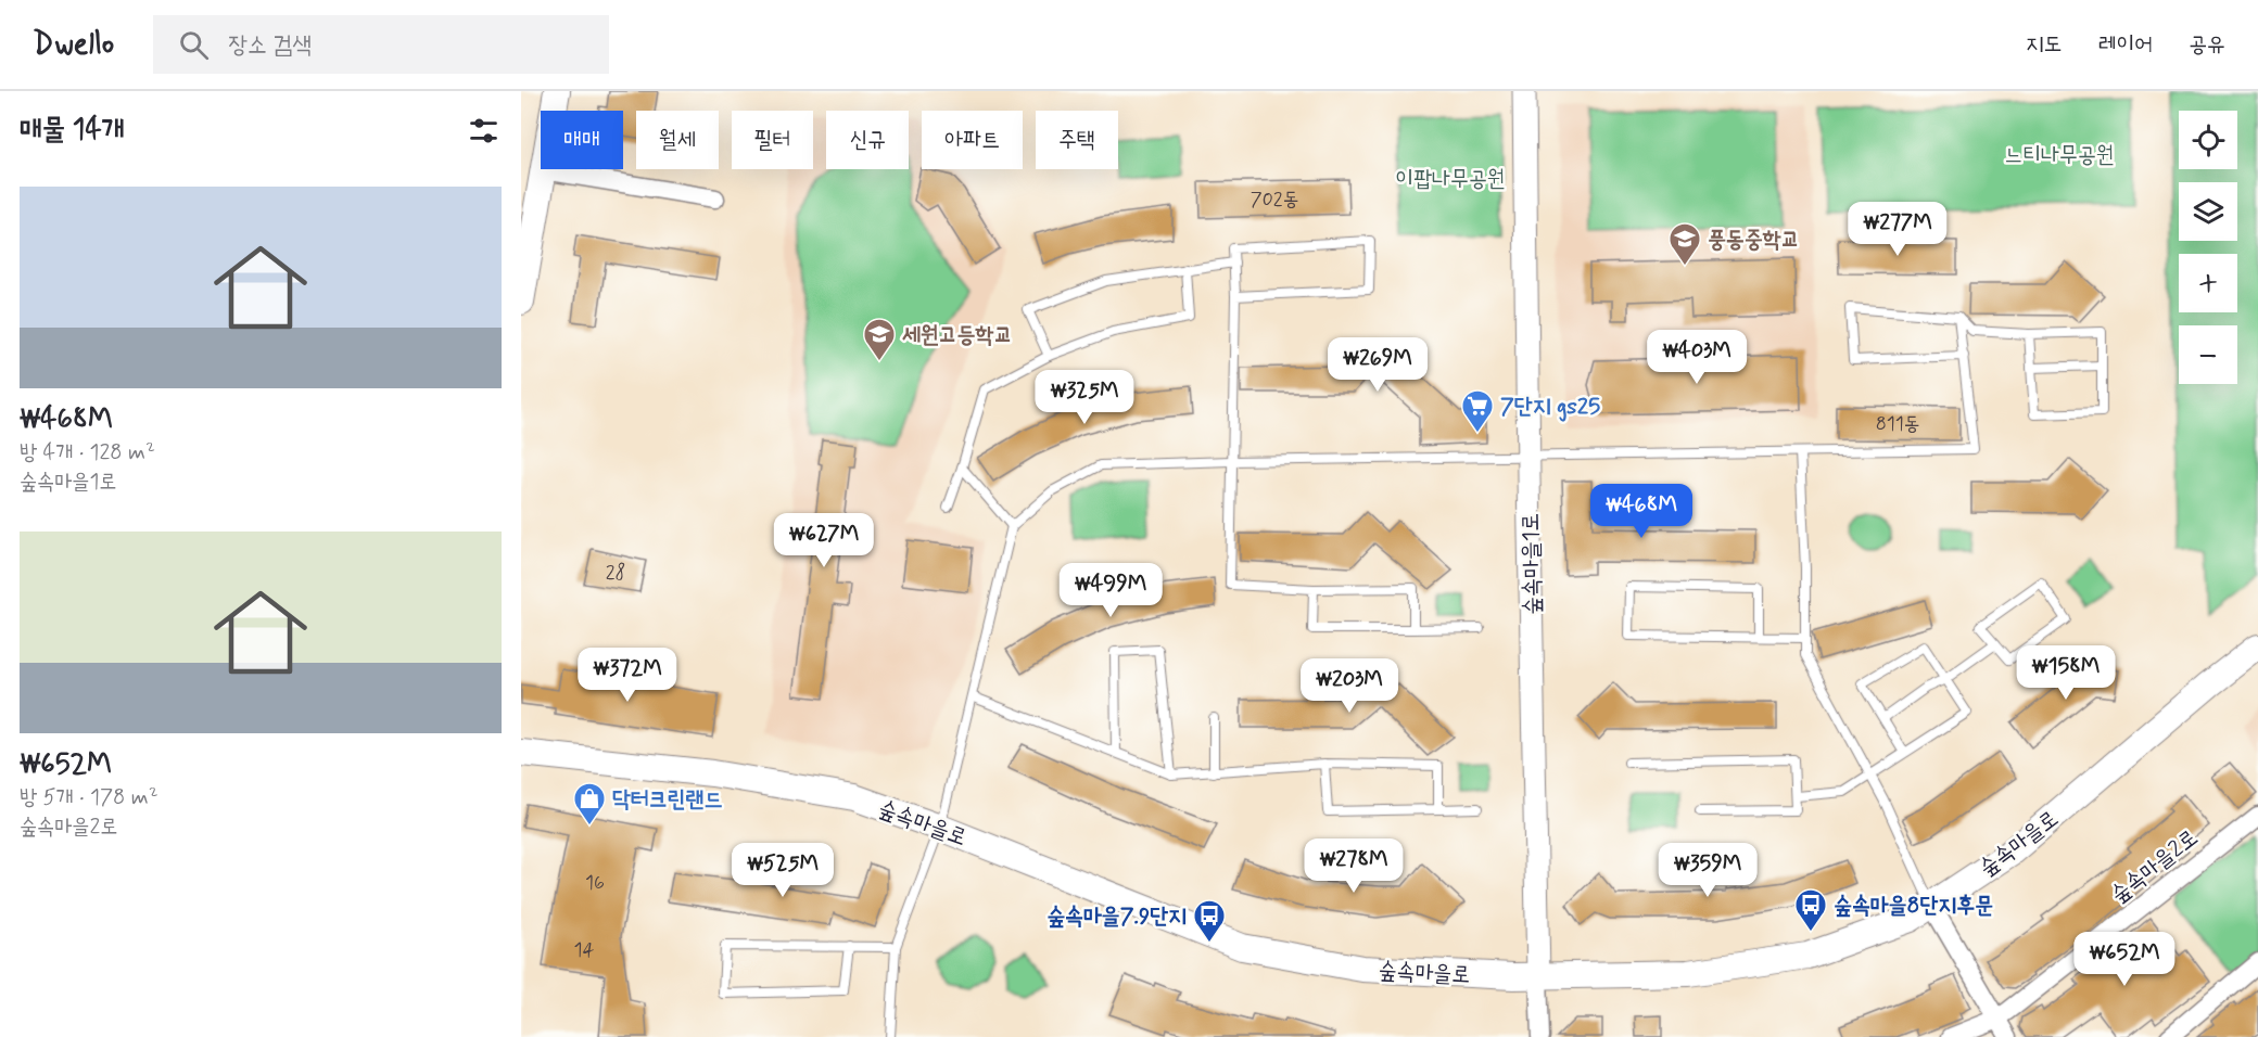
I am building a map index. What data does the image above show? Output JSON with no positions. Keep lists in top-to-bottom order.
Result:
{
  "streets": {
    "main road": ["숲속마을로"],
    "street": ["숲속마을1로", "숲속마을2로"]
  },
  "crossings": [
    ["숲속마을1로", "숲속마을로"]
  ],
  "parks": ["느티나무공원", "이팝나무공원"],
  "places": {
    "school or university": ["풍동중학교", "세원고등학교"],
    "supermarket": ["7단지 gs25"],
    "shop": ["닥터크린랜드"],
    "bus stop": ["숲속마을8단지후문", "숲속마을7.9단지"]
  },
  "house_numbers": [
    "702동",
    "811동",
    "28",
    "16",
    "14"
  ],
  "page": {
    "header": "Dwello",
    "search": "장소 검색",
    "nav": ["지도", "레이어", "공유"],
    "heading": "매물 14개",
    "map_buttons": ["+", "−"],
    "chip": [
      "매매",
      "월세",
      "필터",
      "신규",
      "아파트",
      "주택"
    ],
    "list": [
      {
        "name": "₩468M",
        "note": "방 4개 · 128 m² · 숲속마을1로"
      },
      {
        "name": "₩652M",
        "note": "방 5개 · 178 m² · 숲속마을2로"
      }
    ],
    "price": [
      "₩277M",
      "₩403M",
      "₩269M",
      "₩325M",
      "₩468M",
      "₩627M",
      "₩499M",
      "₩158M",
      "₩372M",
      "₩203M",
      "₩278M",
      "₩525M",
      "₩359M",
      "₩652M"
    ]
  }
}
